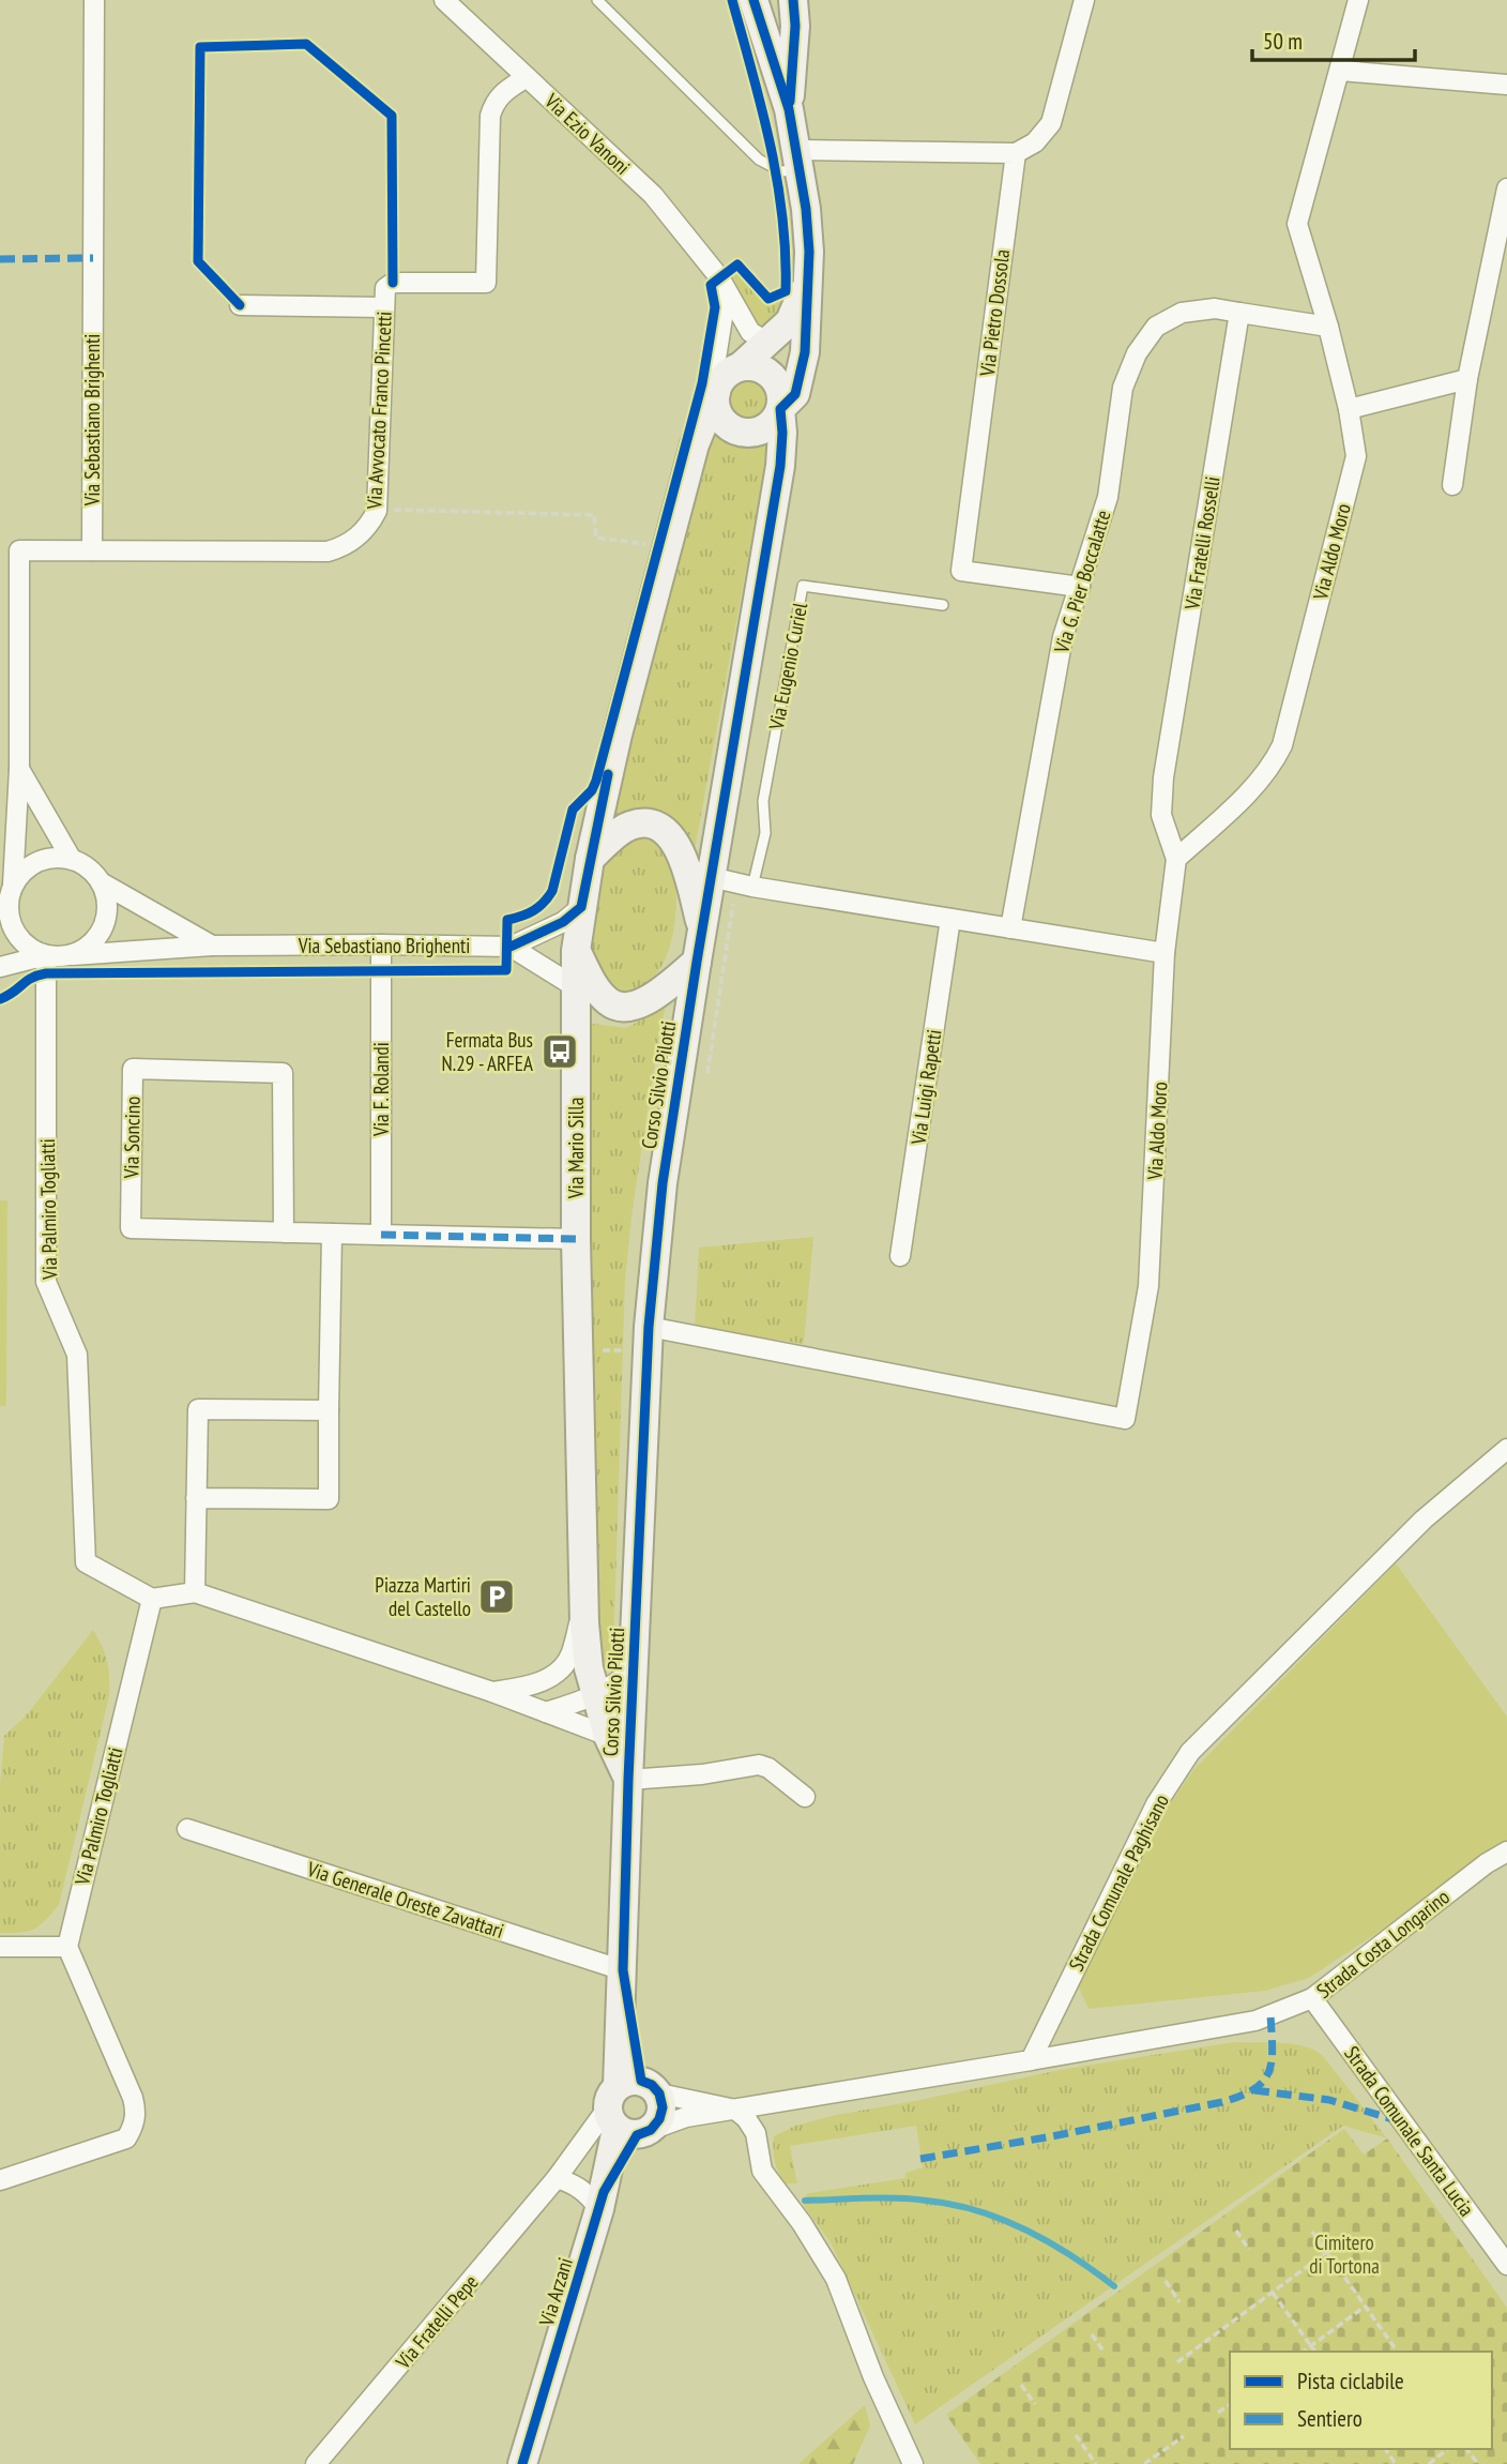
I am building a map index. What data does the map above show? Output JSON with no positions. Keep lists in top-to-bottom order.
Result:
{
  "streets": {
    "street": [
      "Via Ezio Vanoni",
      "Via Pietro Dossola",
      "Via Avvocato Franco Pincetti",
      "Via Sebastiano Brighenti",
      "Via Fratelli Rosselli",
      "Via Aldo Moro",
      "Via G. Pier Boccalatte",
      "Corso Silvio Pilotti",
      "Via Luigi Rapetti",
      "Via F. Rolandi",
      "Via Soncino",
      "Via Mario Silla",
      "Via Palmiro Togliatti",
      "Strada Comunale Paghisano",
      "Via Generale Oreste Zavattari",
      "Strada Costa Longarino",
      "Strada Comunale Santa Lucia",
      "Via Arzani",
      "Via Fratelli Pepe"
    ],
    "lane": ["Via Eugenio Curiel"]
  },
  "crossings": [
    ["Via Ezio Vanoni", "Via Avvocato Franco Pincetti"],
    ["Via Pietro Dossola", "Via G. Pier Boccalatte"],
    ["Via Avvocato Franco Pincetti", "Via Sebastiano Brighenti"],
    ["Via Sebastiano Brighenti", "Via F. Rolandi"],
    ["Via Sebastiano Brighenti", "Via Palmiro Togliatti"],
    ["Via Fratelli Rosselli", "Via Aldo Moro"],
    ["Via Fratelli Rosselli", "Via G. Pier Boccalatte"],
    ["Via Aldo Moro", "Corso Silvio Pilotti"],
    ["Corso Silvio Pilotti", "Via Mario Silla"],
    ["Corso Silvio Pilotti", "Via Generale Oreste Zavattari"],
    ["Corso Silvio Pilotti", "Via Arzani"],
    ["Corso Silvio Pilotti", "Via Fratelli Pepe"],
    ["Via F. Rolandi", "Via Soncino"],
    ["Via Soncino", "Via Mario Silla"],
    ["Strada Comunale Paghisano", "Strada Costa Longarino"],
    ["Strada Costa Longarino", "Strada Comunale Santa Lucia"],
    ["Via Arzani", "Via Fratelli Pepe"]
  ],
  "parks": ["Cimitero di Tortona"],
  "places": {
    "bus stop": ["Fermata Bus N.29 - ARFEA"],
    "parking": ["Piazza Martiri del Castello"]
  },
  "legend": ["Pista ciclabile", "Sentiero"],
  "scale_bar": "50 m"
}
